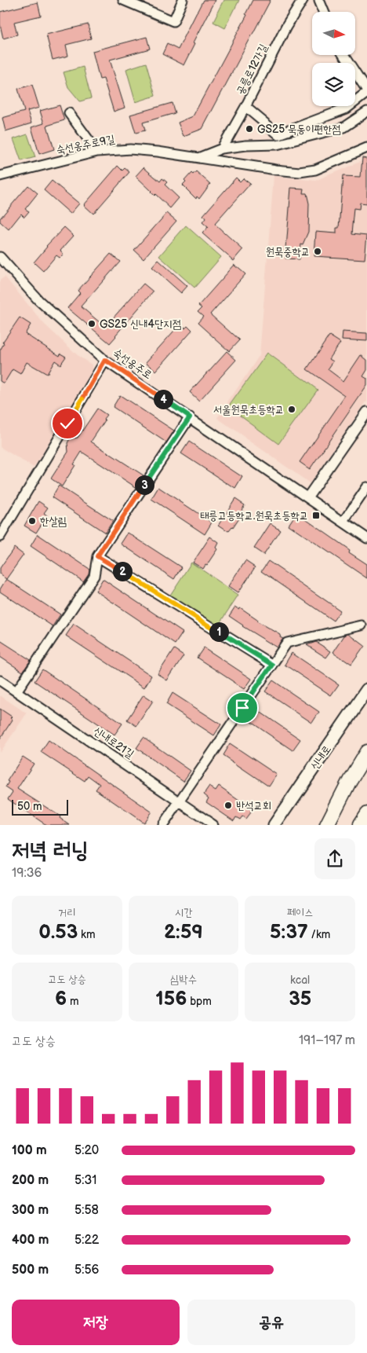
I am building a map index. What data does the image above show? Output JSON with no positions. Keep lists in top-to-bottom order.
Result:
{
  "streets": {
    "main road": ["신내로"],
    "street": [
      "공릉로12가길",
      "숙선옹주로9길",
      "숙선옹주로",
      "신내로21길"
    ]
  },
  "places": {
    "other": [
      "GS25 묵동이편한점",
      "원묵중학교",
      "GS25 신내4단지점",
      "서울원묵초등학교",
      "한살림",
      "반석교회"
    ],
    "transit": ["태릉고등학교.원묵초등학교"]
  },
  "scale_bar": "50 m",
  "north": "right",
  "page": {
    "pins": [
      "4",
      "3",
      "2",
      "1"
    ],
    "scale": "50 m",
    "heading": ["저녁 러닝", "19:36"],
    "stats": [
      ["거리", "0.53 km"],
      ["시간", "2:59"],
      ["페이스", "5:37 /km"],
      ["고도 상승", "6 m"],
      ["심박수", "156 bpm"],
      ["kcal", "35"]
    ],
    "chart": ["고도 상승", "191–197 m"],
    "list": [
      {
        "name": "100 m",
        "note": "5:20"
      },
      {
        "name": "200 m",
        "note": "5:31"
      },
      {
        "name": "300 m",
        "note": "5:58"
      },
      {
        "name": "400 m",
        "note": "5:22"
      },
      {
        "name": "500 m",
        "note": "5:56"
      }
    ],
    "buttons": ["저장", "공유"]
  }
}
